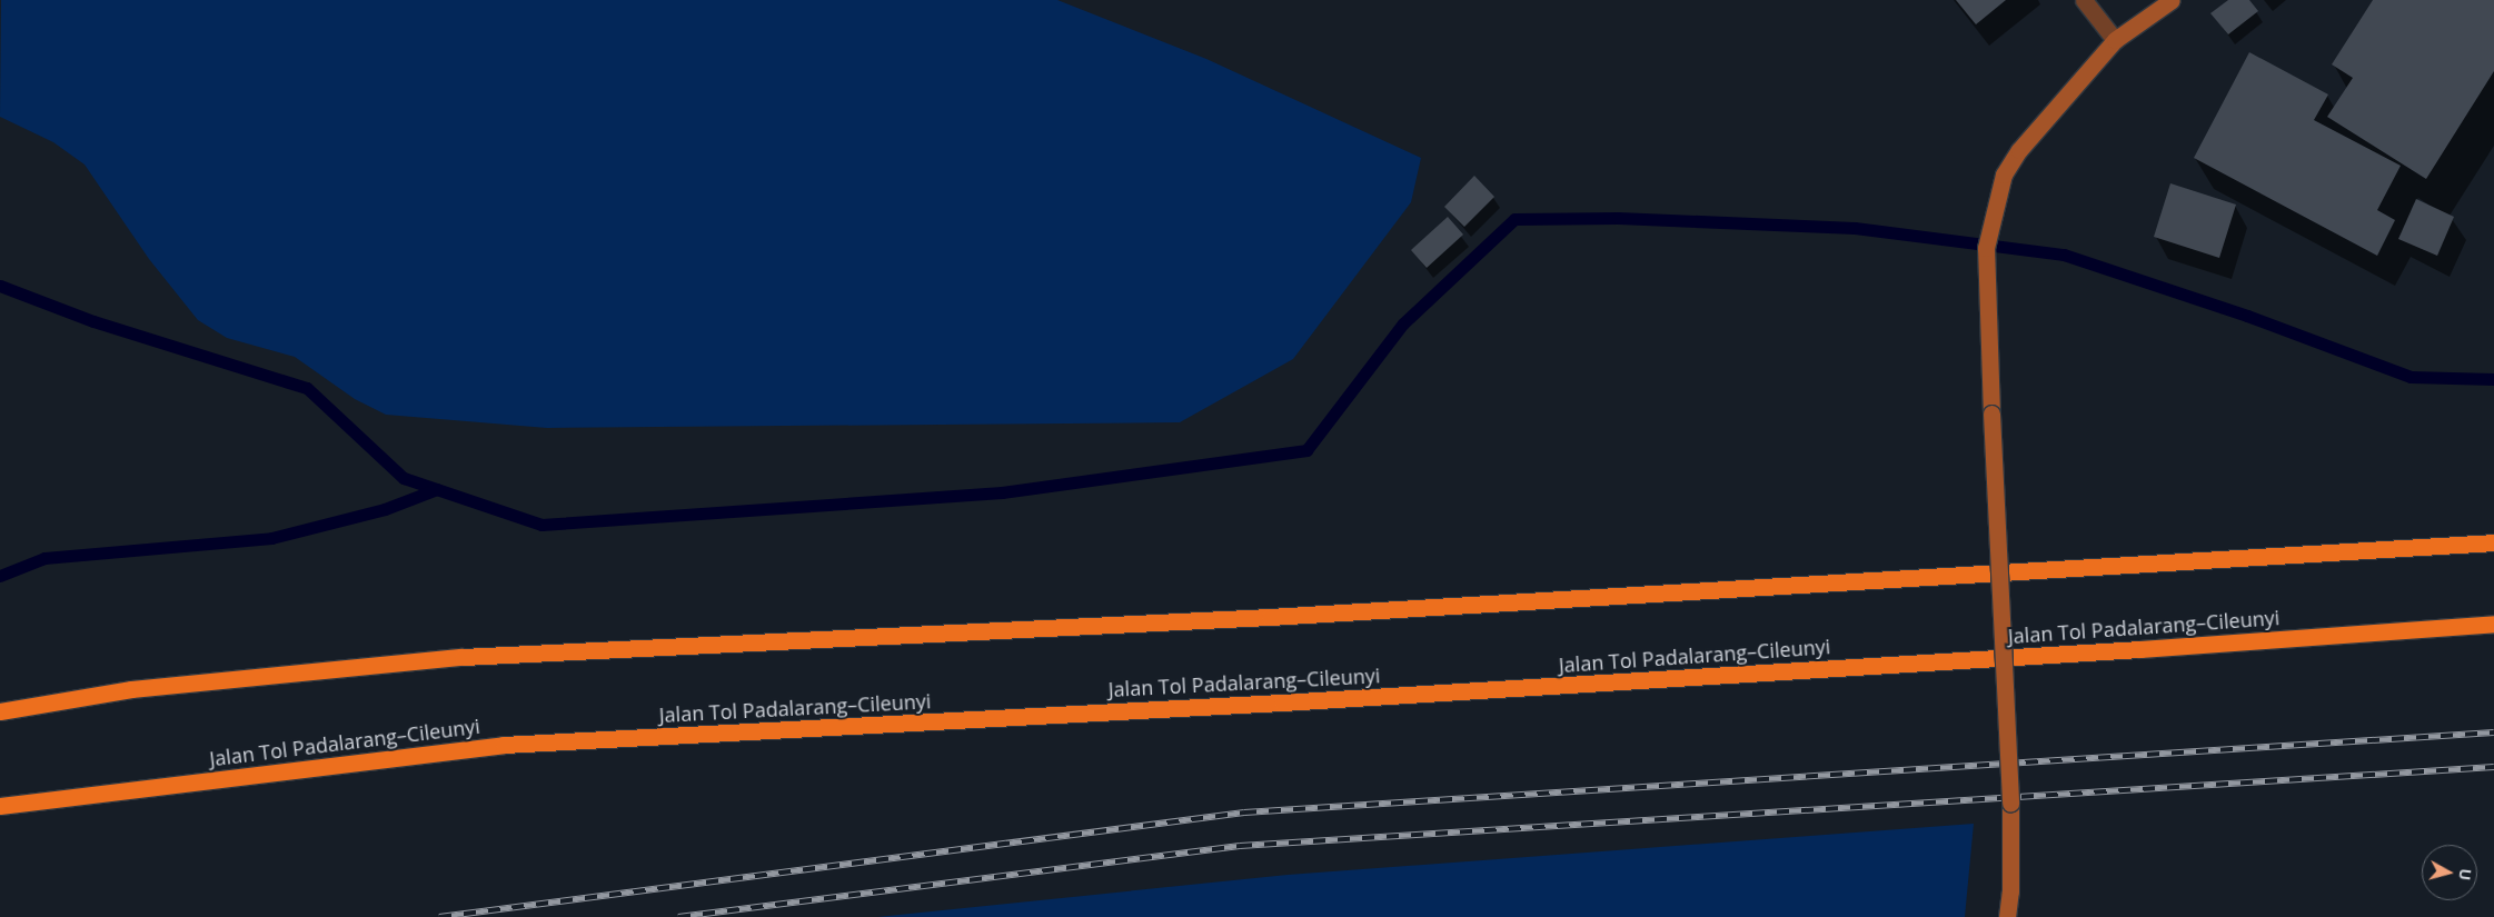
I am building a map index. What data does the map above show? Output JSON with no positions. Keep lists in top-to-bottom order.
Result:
{
  "streets": {
    "highway": ["Jalan Tol Padalarang–Cileunyi"]
  },
  "north": "right"
}
